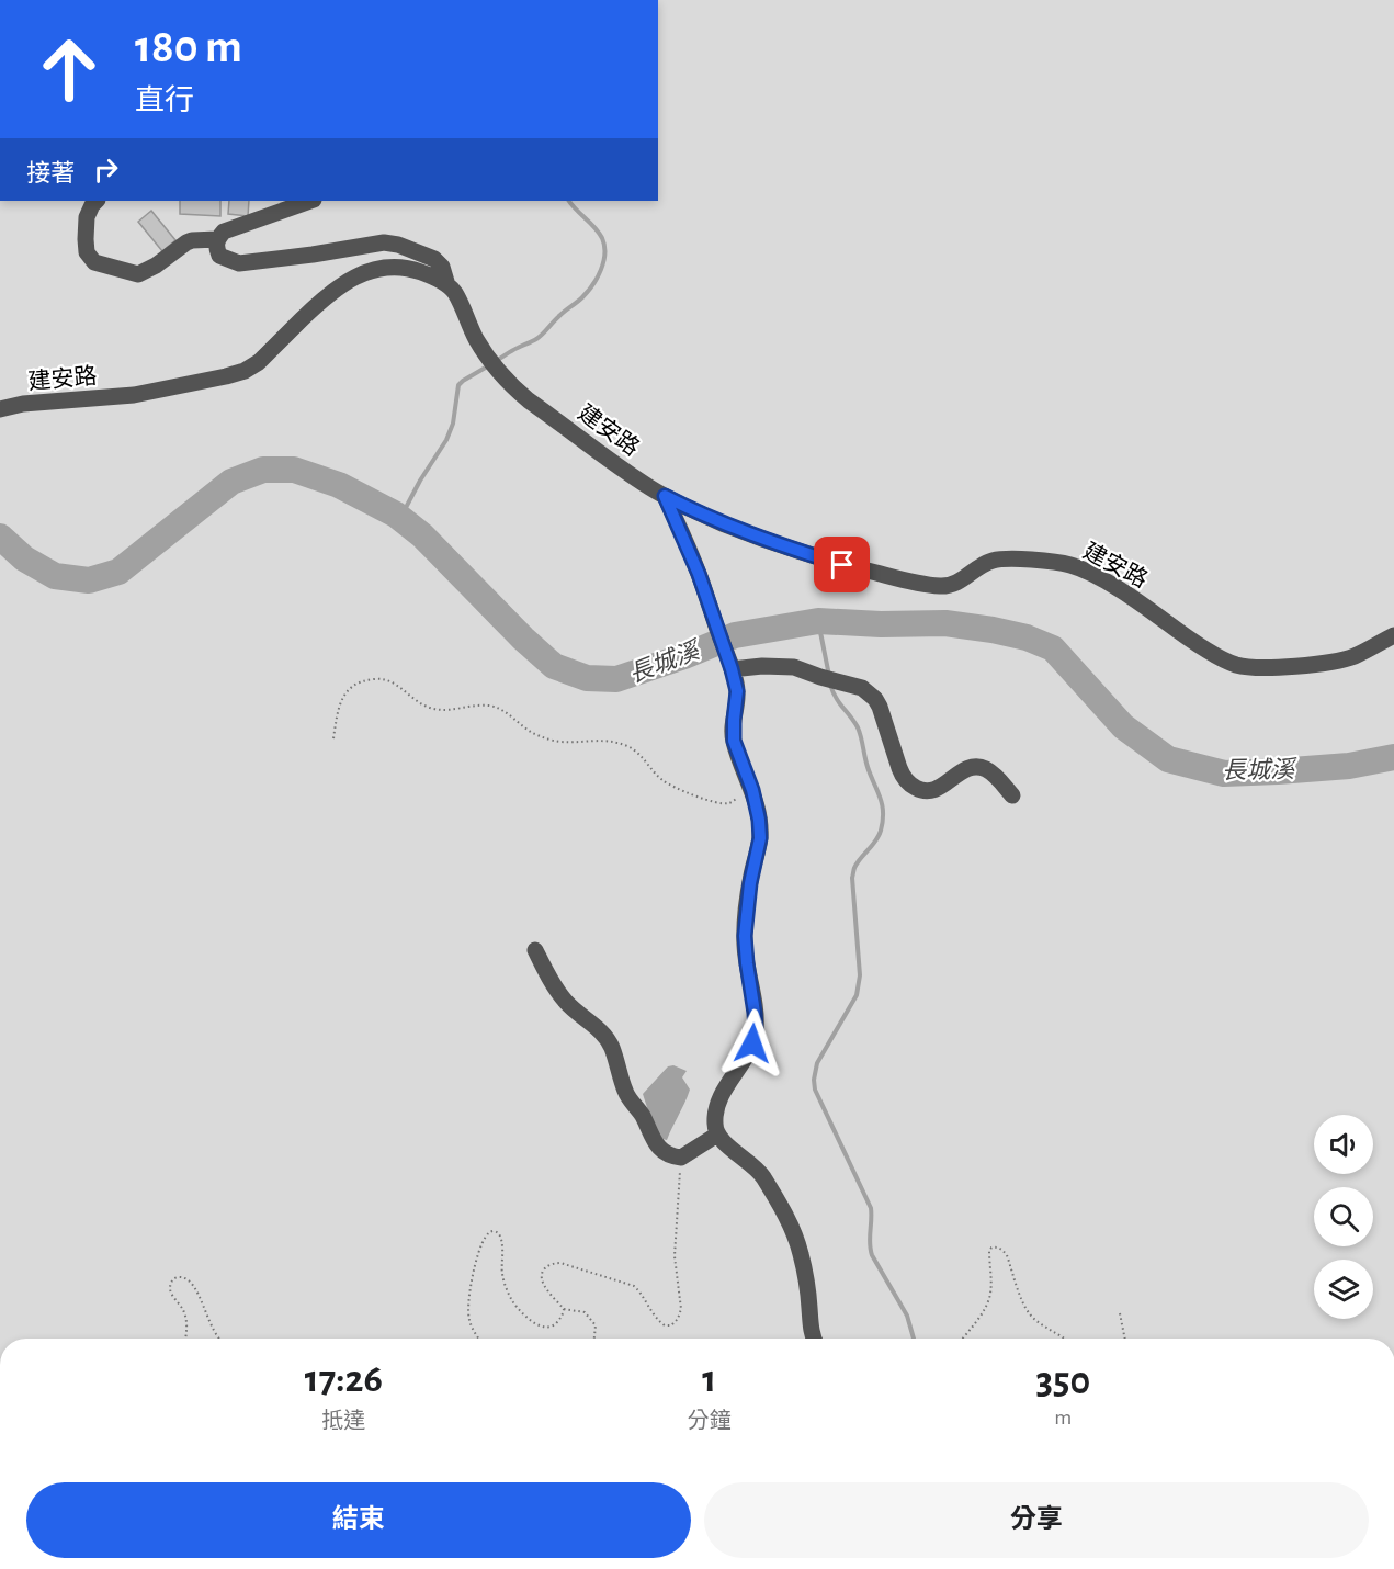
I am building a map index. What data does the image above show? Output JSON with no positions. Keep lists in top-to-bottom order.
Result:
{
  "streets": {
    "street": ["建安路"]
  },
  "water": ["長城溪"],
  "page": {
    "turn": ["180 m", "直行"],
    "then": "接著",
    "eta": [
      "17:26",
      "抵達",
      "1",
      "分鐘",
      "350",
      "m"
    ],
    "buttons": ["結束", "分享"]
  }
}
